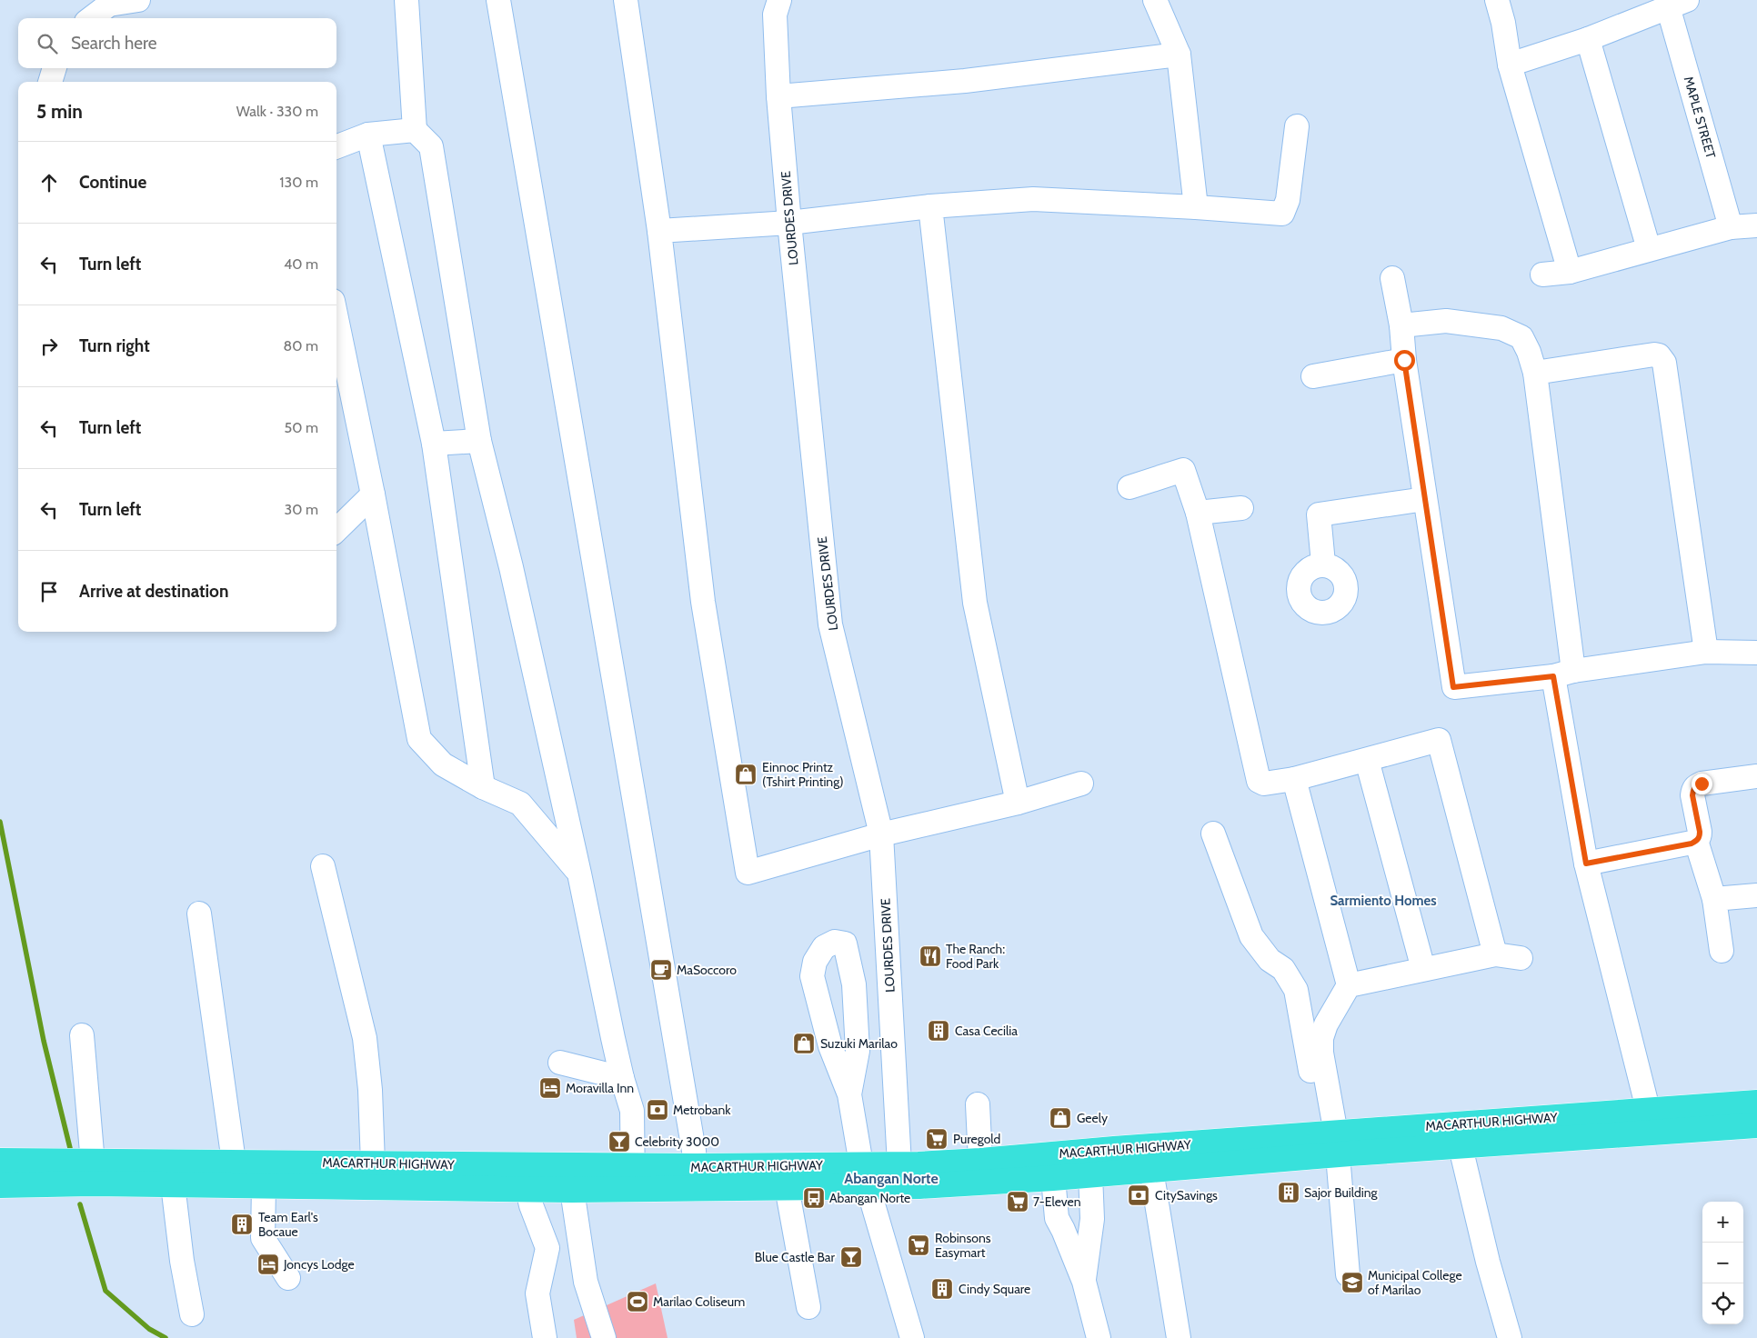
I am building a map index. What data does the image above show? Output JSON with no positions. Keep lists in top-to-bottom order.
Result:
{
  "streets": {
    "highway": ["MACARTHUR HIGHWAY"],
    "street": ["MAPLE STREET", "LOURDES DRIVE"]
  },
  "crossings": [
    ["LOURDES DRIVE", "MACARTHUR HIGHWAY"]
  ],
  "districts": ["Sarmiento Homes", "Abangan Norte"],
  "places": {
    "shop": ["Einnoc Printz (Tshirt Printing)", "Suzuki Marilao", "Geely"],
    "restaurant": ["The Ranch: Food Park"],
    "cafe": ["MaSoccoro"],
    "building": [
      "Casa Cecilia",
      "Sajor Building",
      "Team Earl's Bocaue",
      "Cindy Square"
    ],
    "hotel": ["Moravilla Inn", "Joncys Lodge"],
    "bank": ["Metrobank", "CitySavings"],
    "supermarket": ["Puregold", "7-Eleven", "Robinsons Easymart"],
    "bar": ["Celebrity 3000", "Blue Castle Bar"],
    "bus stop": ["Abangan Norte"],
    "school or university": ["Municipal College of Marilao"],
    "sports": ["Marilao Coliseum"]
  },
  "page": {
    "search": "Search here",
    "heading": ["5 min", "Walk · 330 m"],
    "list": [
      ["Continue", "130 m"],
      ["Turn left", "40 m"],
      ["Turn right", "80 m"],
      ["Turn left", "50 m"],
      ["Turn left", "30 m"],
      "Arrive at destination"
    ],
    "map_buttons": ["+", "−"]
  }
}
